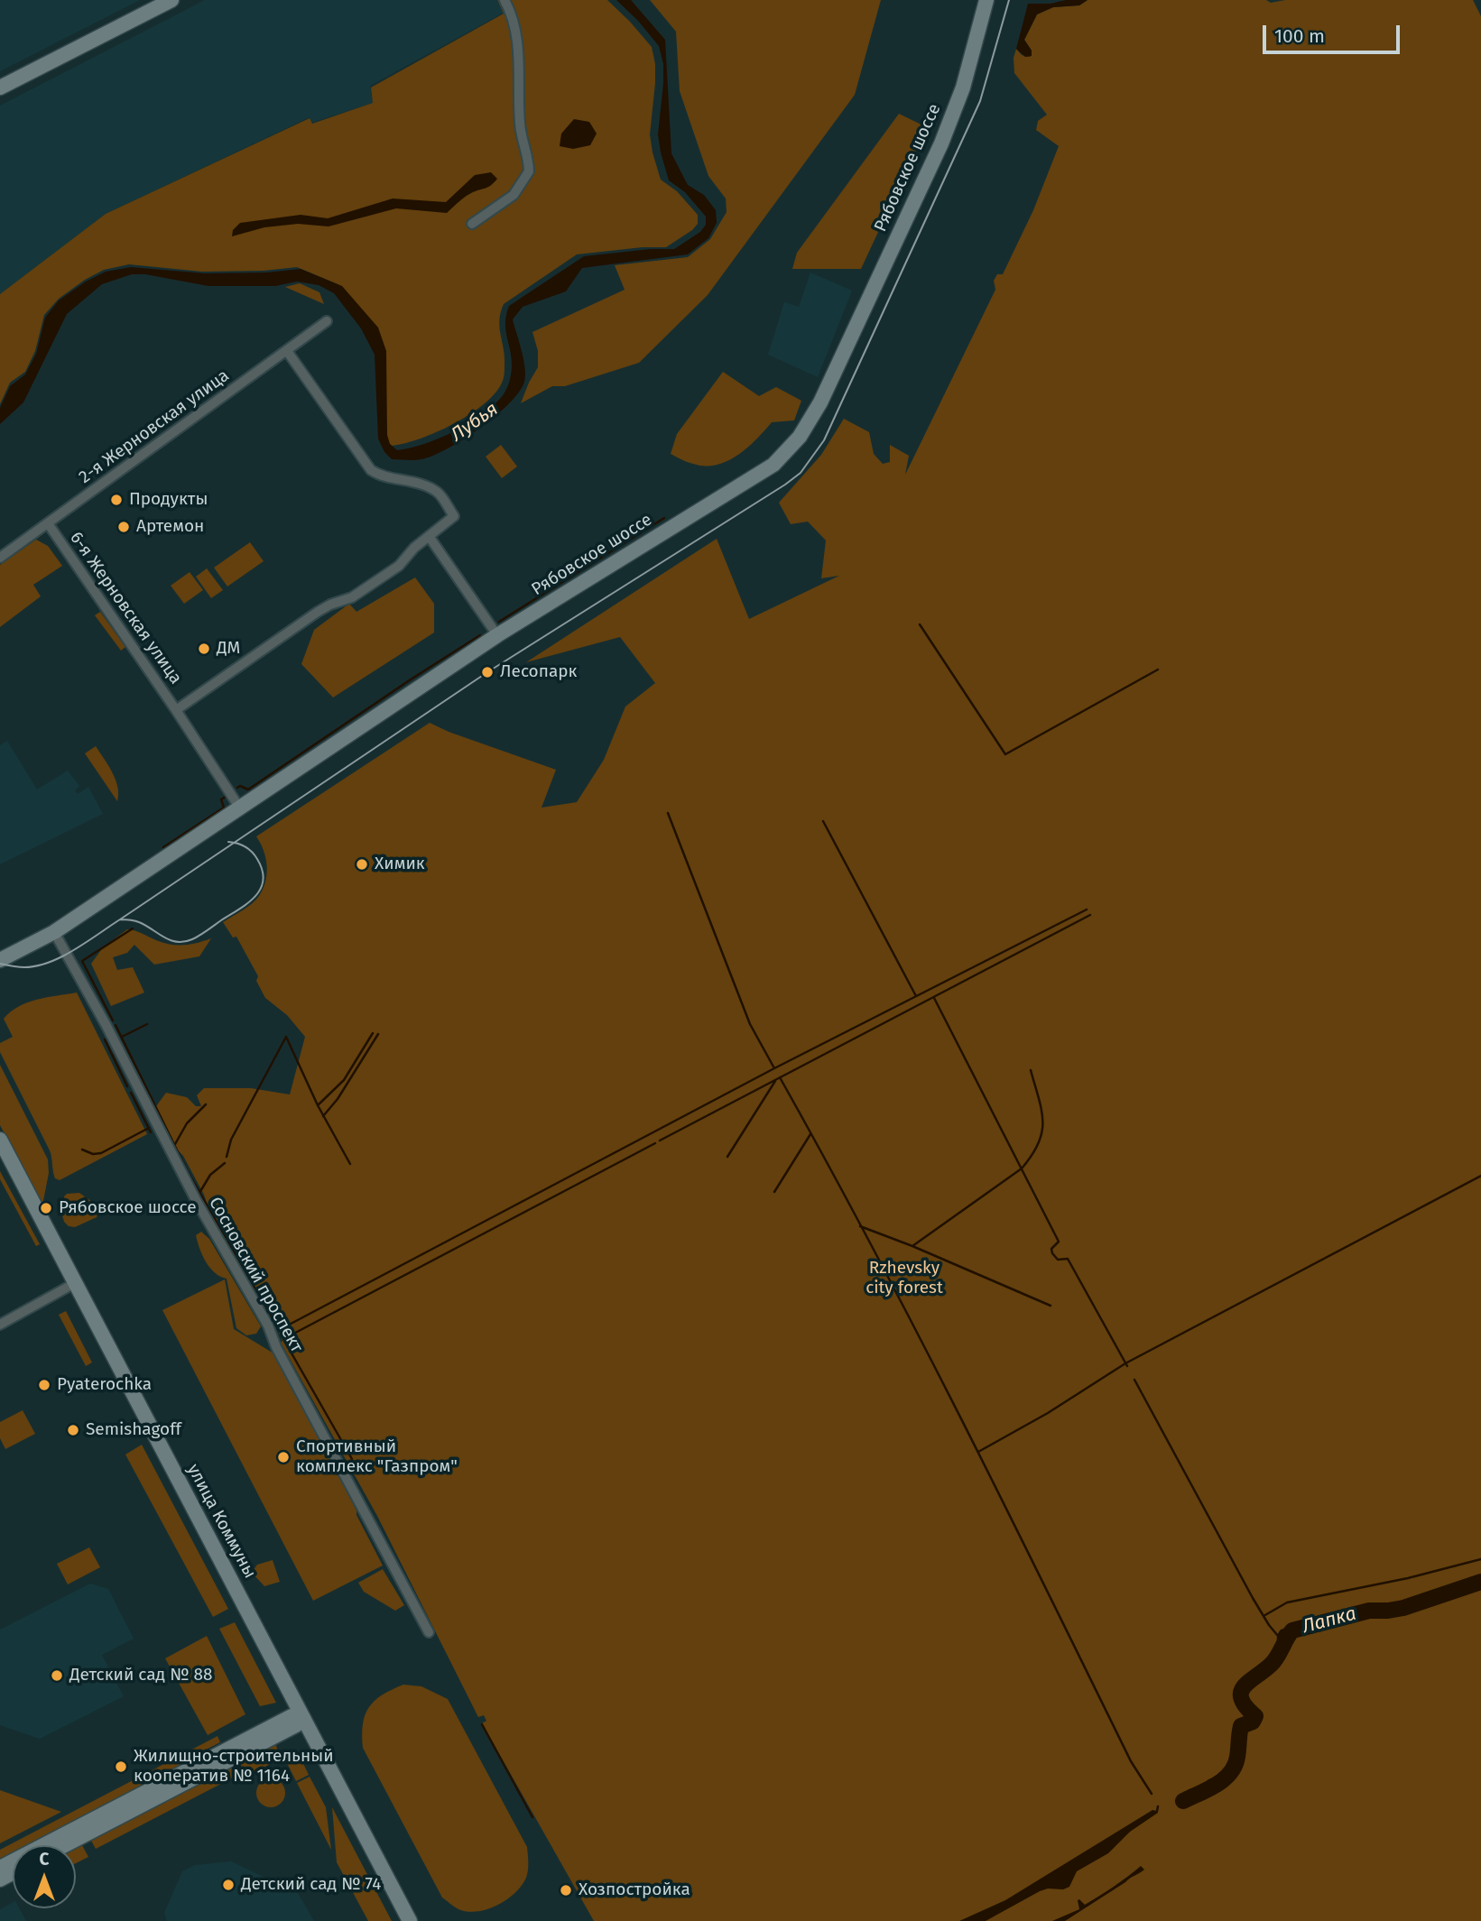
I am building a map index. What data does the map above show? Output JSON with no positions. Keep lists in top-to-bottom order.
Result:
{
  "streets": {
    "main road": ["Рябовское шоссе", "улица Коммуны"],
    "street": ["2-я Жерновская улица", "6-я Жерновская улица", "Сосновский проспект"]
  },
  "crossings": [
    ["Рябовское шоссе", "Сосновский проспект"],
    ["2-я Жерновская улица", "6-я Жерновская улица"]
  ],
  "water": ["Лубья", "Лапка"],
  "parks": ["Rzhevsky city forest"],
  "places": [
    "Продукты",
    "Артемон",
    "ДМ",
    "Лесопарк",
    "Химик",
    "Рябовское шоссе",
    "Pyaterochka",
    "Semishagoff",
    "Cпортивный комплекс \"Газпром\"",
    "Детский сад № 88",
    "Жилищно-строительный кооператив № 1164",
    "Детский сад № 74",
    "Хозпостройка"
  ],
  "scale_bar": "100 m",
  "north": "top"
}
